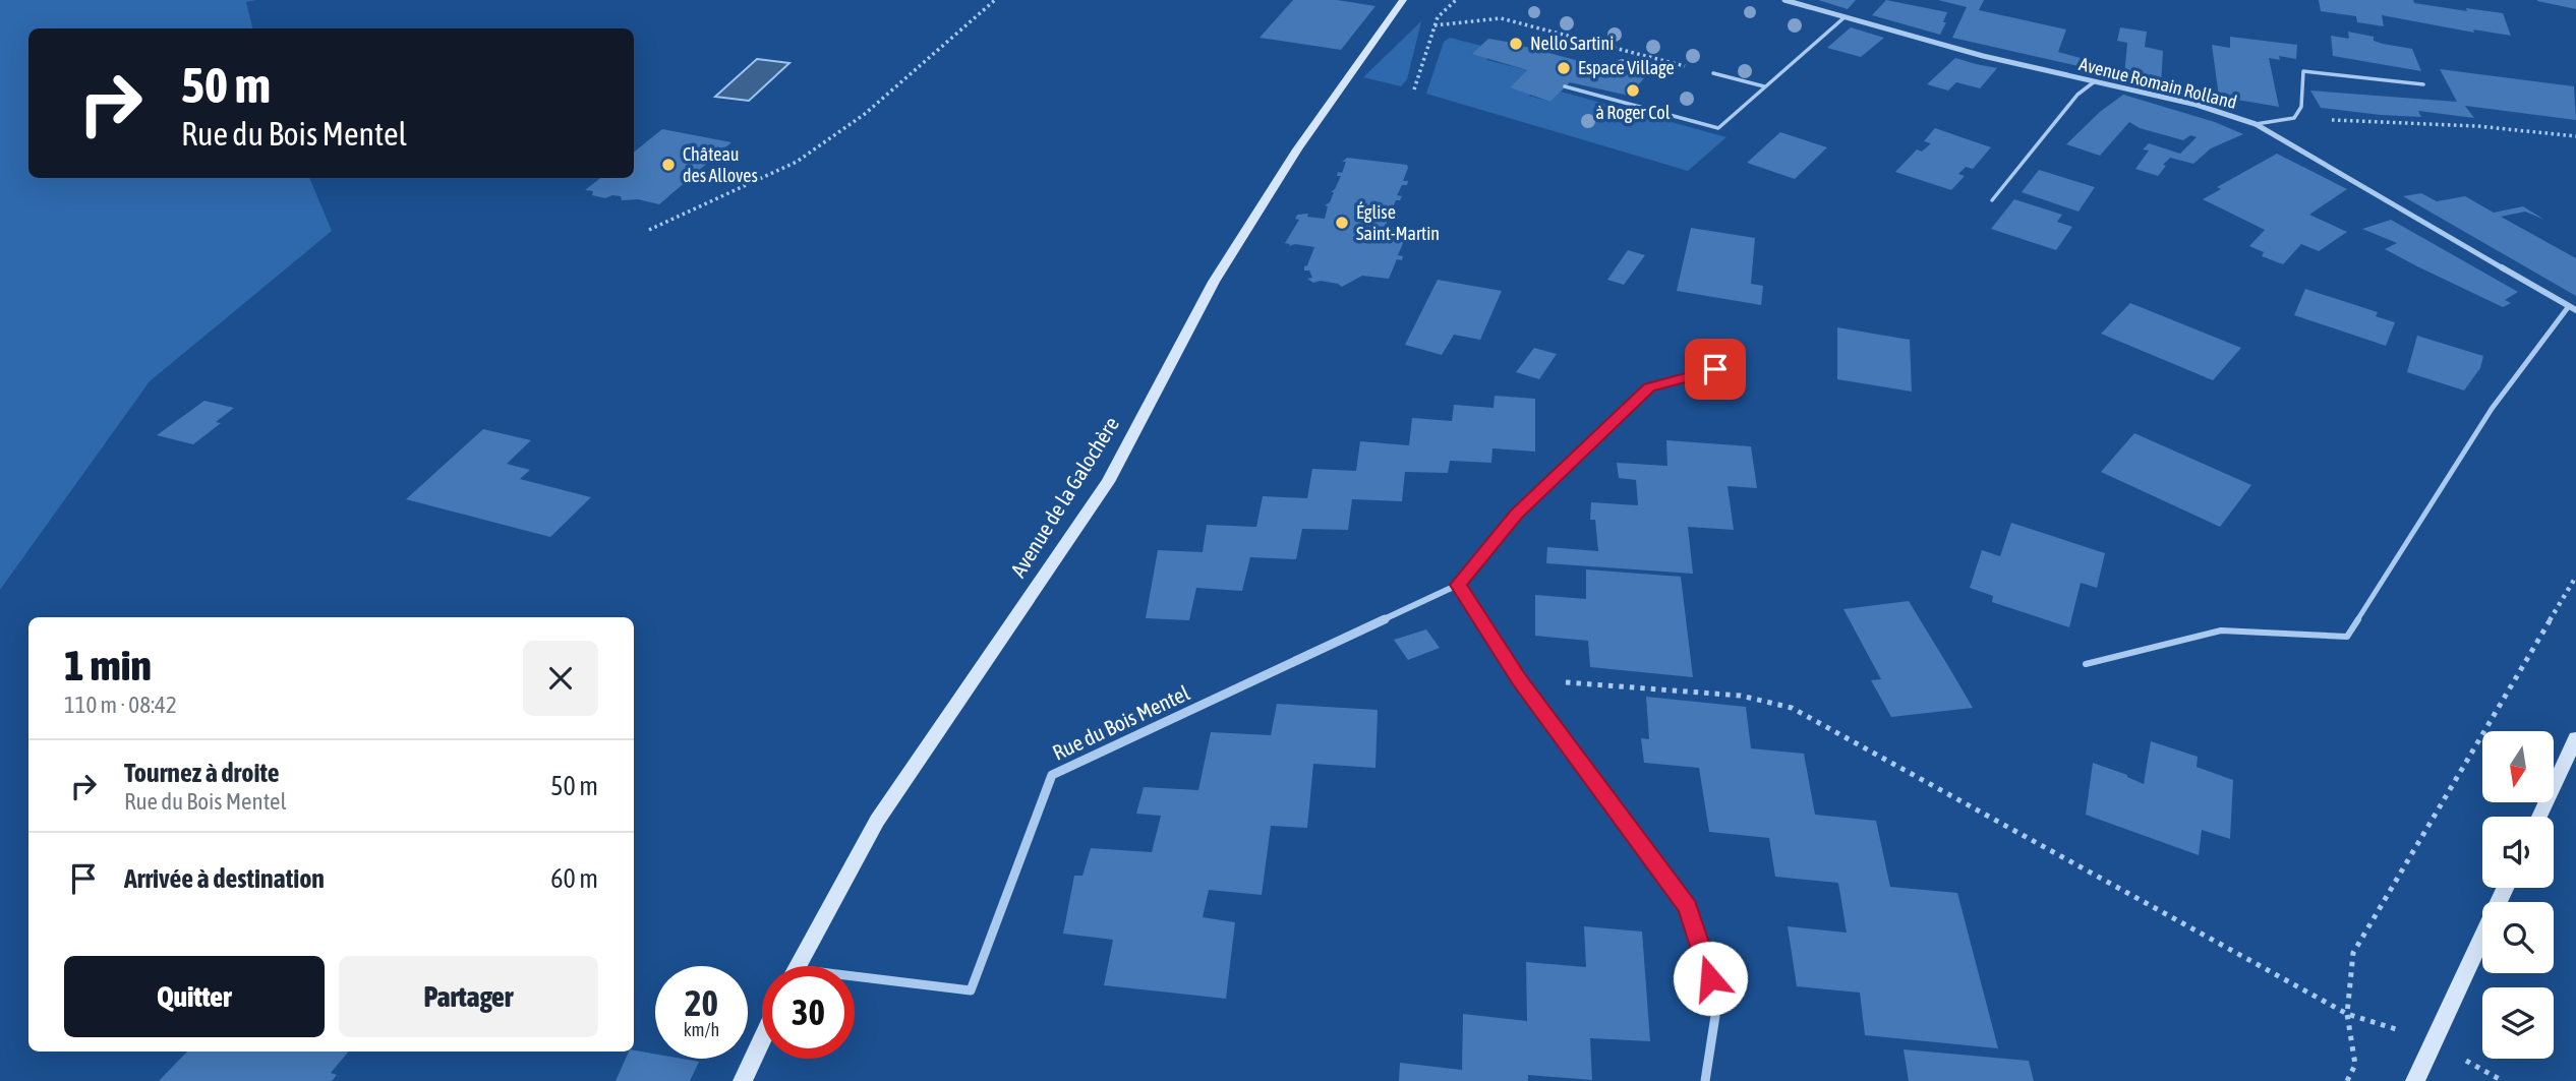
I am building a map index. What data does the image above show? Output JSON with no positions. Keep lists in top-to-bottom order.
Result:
{
  "streets": {
    "street": ["Avenue Romain Rolland", "Avenue de la Galochère", "Rue du Bois Mentel"]
  },
  "places": [
    "Nello Sartini",
    "Espace Village",
    "à Roger Col",
    "Château des Alloves",
    "Église Saint-Martin"
  ],
  "north": "bottom",
  "page": {
    "turn": ["50 m", "Rue du Bois Mentel"],
    "heading": ["1 min", "110 m · 08:42"],
    "list": [
      {
        "name": "Tournez à droite",
        "note": "Rue du Bois Mentel",
        "value": "50 m"
      },
      {
        "name": "Arrivée à destination",
        "value": "60 m"
      }
    ],
    "buttons": ["Quitter", "Partager"],
    "speed": "20 km/h",
    "limit": "30"
  }
}
